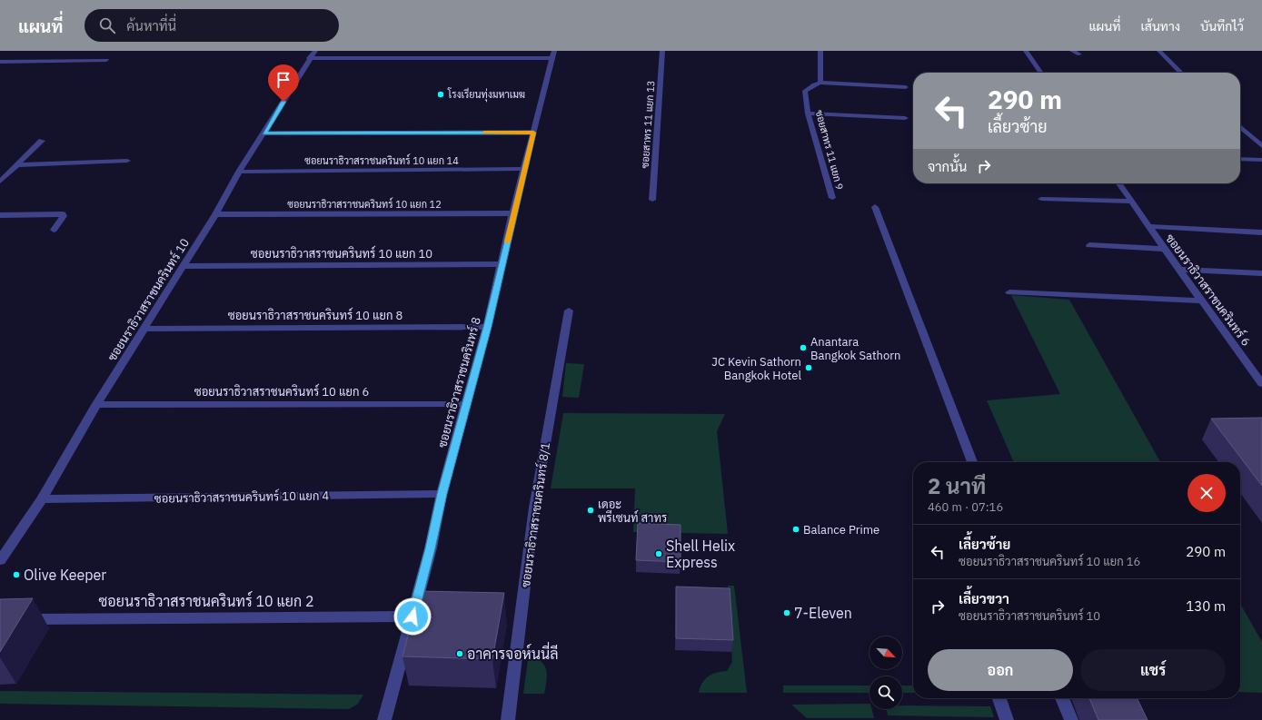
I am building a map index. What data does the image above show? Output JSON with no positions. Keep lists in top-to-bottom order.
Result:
{
  "streets": {
    "street": [
      "ซอยสาทร 11 แยก 13",
      "ซอยสาทร 11 แยก 9",
      "ซอยนราธิวาสราชนครินทร์ 10 แยก 14",
      "ซอยนราธิวาสราชนครินทร์ 10 แยก 12",
      "ซอยนราธิวาสราชนครินทร์ 10 แยก 10",
      "ซอยนราธิวาสราชนครินทร์ 6",
      "ซอยนราธิวาสราชนครินทร์ 10",
      "ซอยนราธิวาสราชนครินทร์ 10 แยก 8",
      "ซอยนราธิวาสราชนครินทร์ 8",
      "ซอยนราธิวาสราชนครินทร์ 10 แยก 6",
      "ซอยนราธิวาสราชนครินทร์ 10 แยก 4",
      "ซอยนราธิวาสราชนครินทร์ 8/1",
      "ซอยนราธิวาสราชนครินทร์ 10 แยก 2"
    ]
  },
  "crossings": [
    ["ซอยนราธิวาสราชนครินทร์ 10 แยก 14", "ซอยนราธิวาสราชนครินทร์ 10"],
    ["ซอยนราธิวาสราชนครินทร์ 10 แยก 14", "ซอยนราธิวาสราชนครินทร์ 8"],
    ["ซอยนราธิวาสราชนครินทร์ 10 แยก 12", "ซอยนราธิวาสราชนครินทร์ 10"],
    ["ซอยนราธิวาสราชนครินทร์ 10 แยก 12", "ซอยนราธิวาสราชนครินทร์ 8"],
    ["ซอยนราธิวาสราชนครินทร์ 10 แยก 10", "ซอยนราธิวาสราชนครินทร์ 10"],
    ["ซอยนราธิวาสราชนครินทร์ 10 แยก 10", "ซอยนราธิวาสราชนครินทร์ 8"],
    ["ซอยนราธิวาสราชนครินทร์ 10", "ซอยนราธิวาสราชนครินทร์ 10 แยก 8"],
    ["ซอยนราธิวาสราชนครินทร์ 10", "ซอยนราธิวาสราชนครินทร์ 10 แยก 6"],
    ["ซอยนราธิวาสราชนครินทร์ 10", "ซอยนราธิวาสราชนครินทร์ 10 แยก 4"],
    ["ซอยนราธิวาสราชนครินทร์ 10 แยก 8", "ซอยนราธิวาสราชนครินทร์ 8"],
    ["ซอยนราธิวาสราชนครินทร์ 8", "ซอยนราธิวาสราชนครินทร์ 10 แยก 6"],
    ["ซอยนราธิวาสราชนครินทร์ 8", "ซอยนราธิวาสราชนครินทร์ 10 แยก 4"],
    ["ซอยนราธิวาสราชนครินทร์ 8", "ซอยนราธิวาสราชนครินทร์ 10 แยก 2"]
  ],
  "places": [
    "โรงเรียนทุ่งมหาเมฆ",
    "Anantara Bangkok Sathorn",
    "JC Kevin Sathorn Bangkok Hotel",
    "เดอะ พรีเซนท์ สาทร",
    "Balance Prime",
    "Shell Helix Express",
    "Olive Keeper",
    "7-Eleven",
    "อาคารจอห์นนี่ลี"
  ],
  "north": "bottom right",
  "page": {
    "header": "แผนที่",
    "search": "ค้นหาที่นี่",
    "nav": ["แผนที่", "เส้นทาง", "บันทึกไว้"],
    "turn": ["290 m", "เลี้ยวซ้าย"],
    "then": "จากนั้น",
    "heading": ["2 นาที", "460 m · 07:16"],
    "list": [
      {
        "name": "เลี้ยวซ้าย",
        "note": "ซอยนราธิวาสราชนครินทร์ 10 แยก 16",
        "value": "290 m"
      },
      {
        "name": "เลี้ยวขวา",
        "note": "ซอยนราธิวาสราชนครินทร์ 10",
        "value": "130 m"
      }
    ],
    "buttons": ["ออก", "แชร์"]
  }
}
